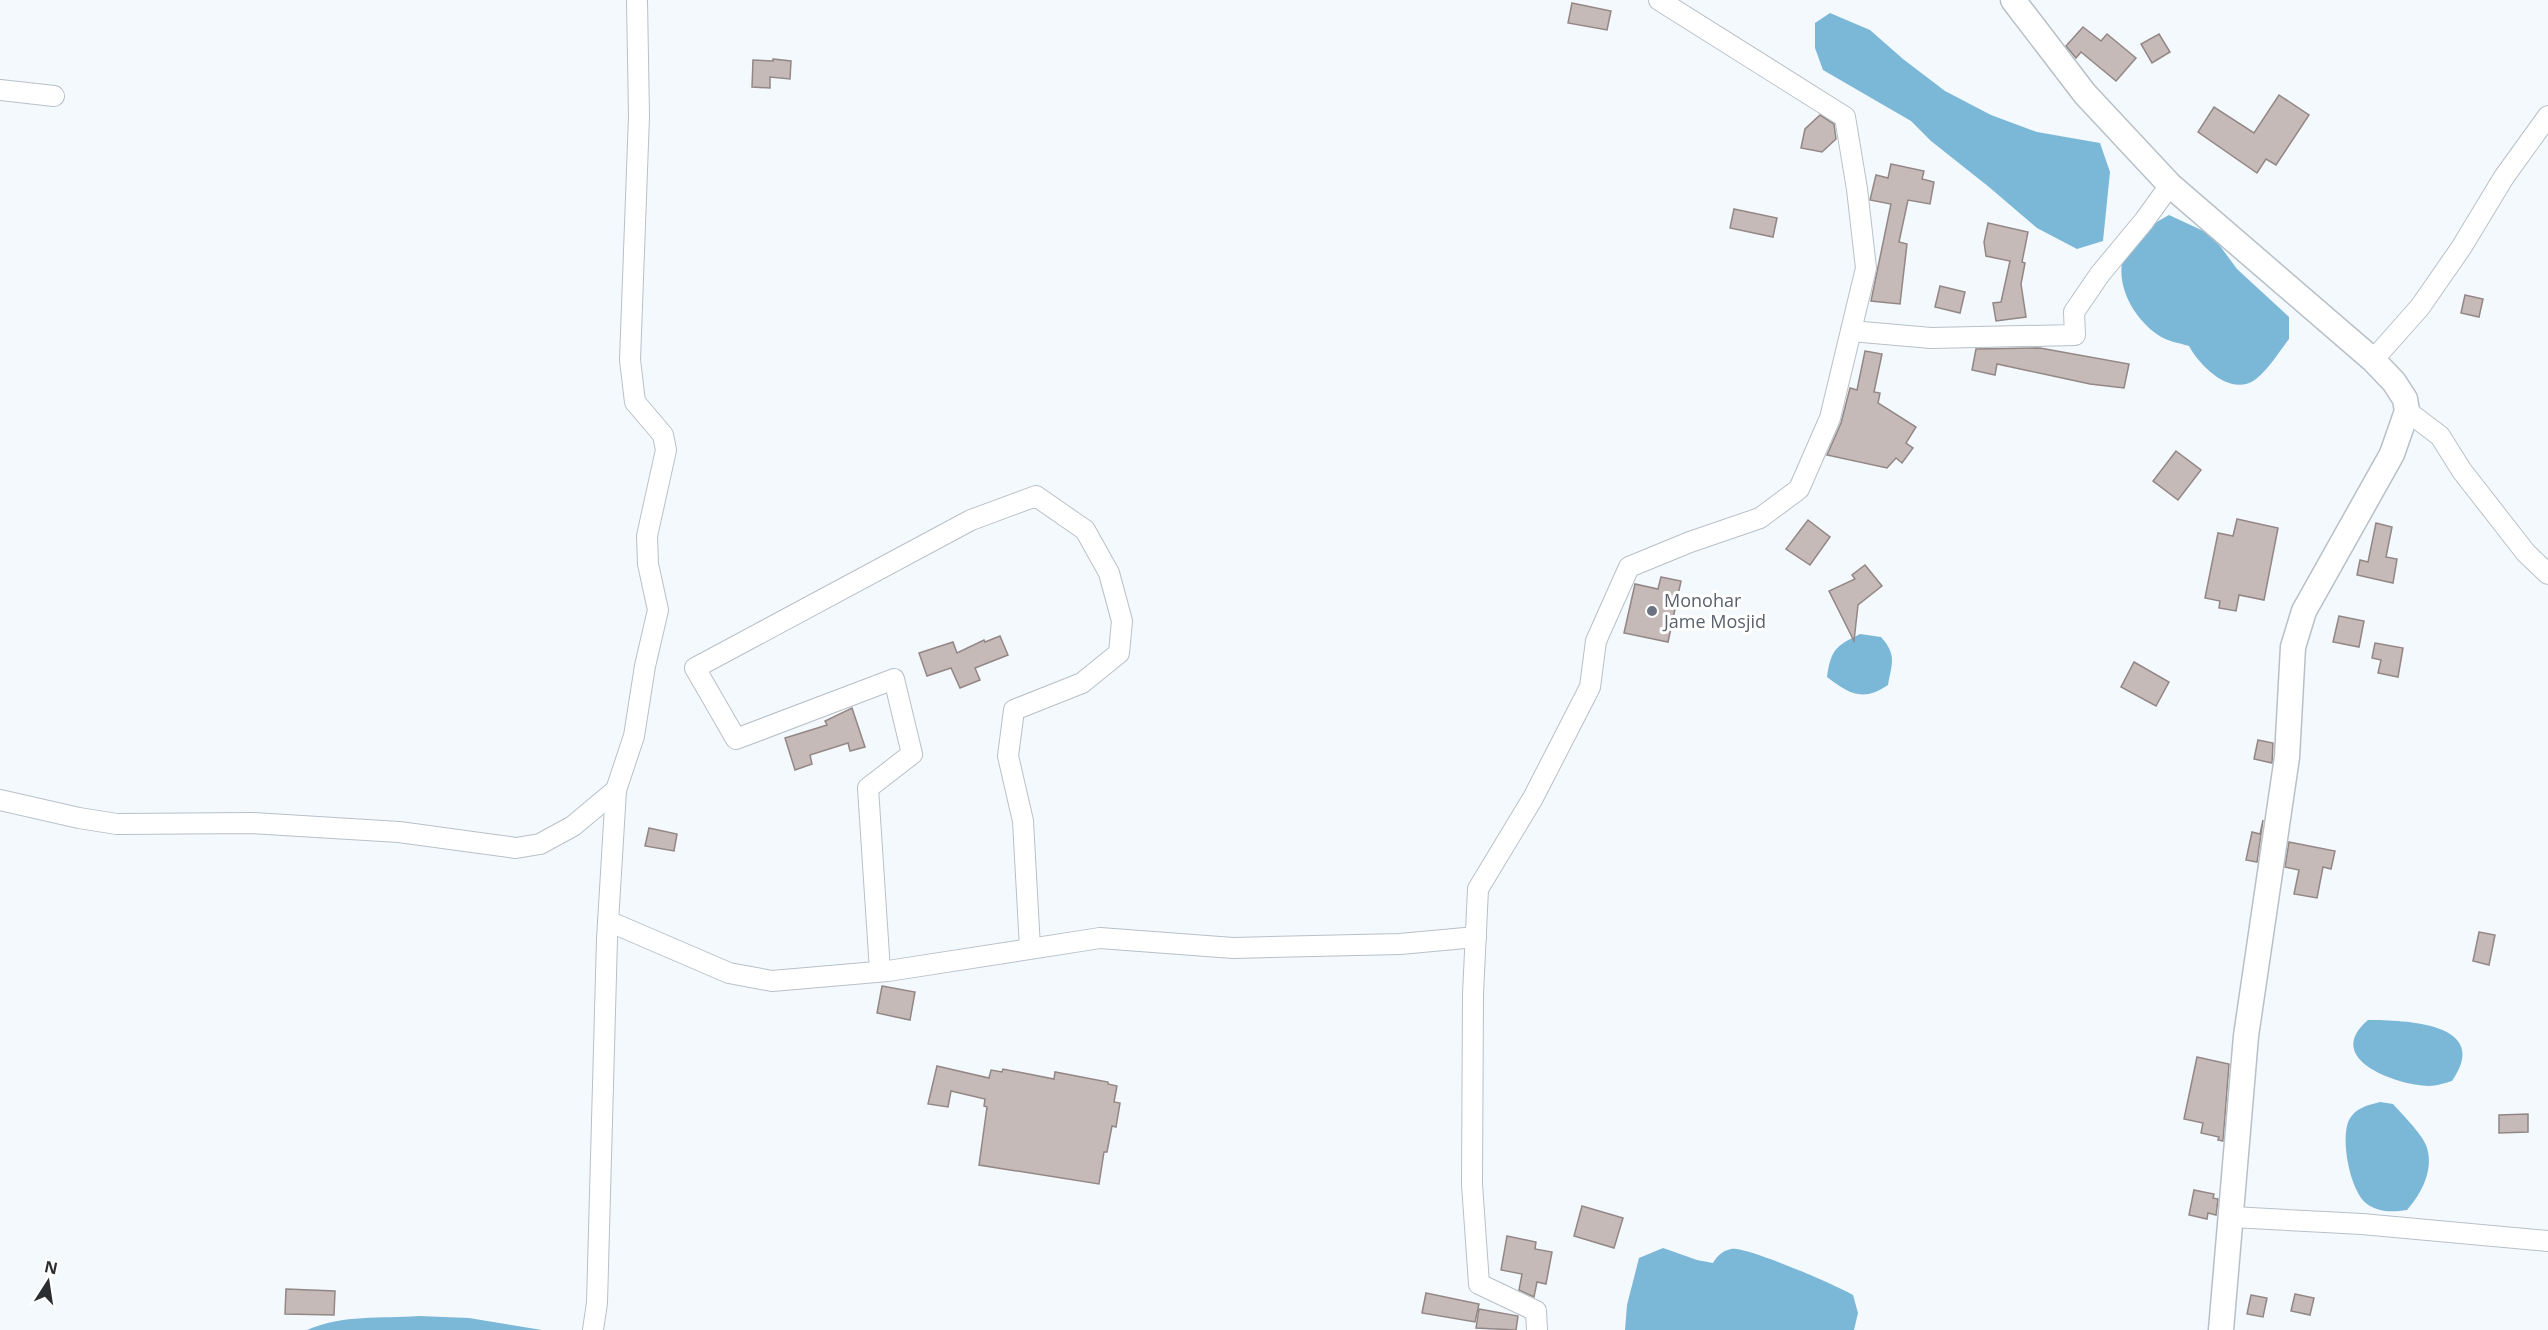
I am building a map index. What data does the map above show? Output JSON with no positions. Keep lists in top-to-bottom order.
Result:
{
  "places": ["Monohar Jame Mosjid"],
  "north": "top"
}
